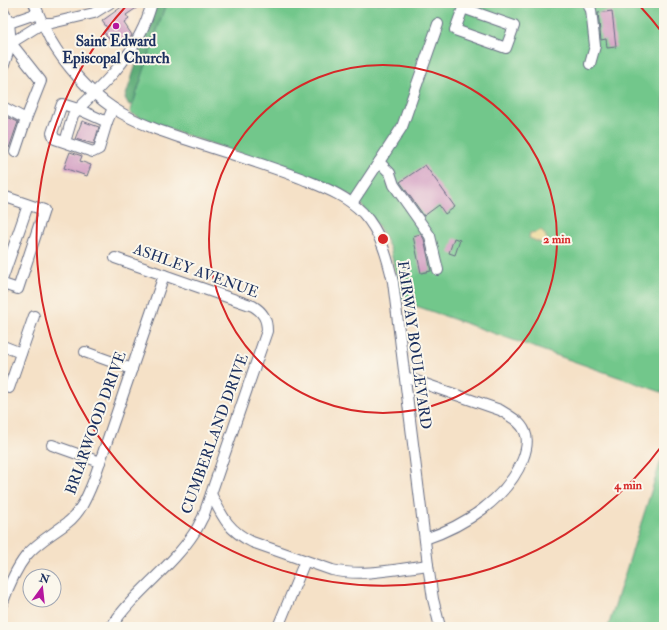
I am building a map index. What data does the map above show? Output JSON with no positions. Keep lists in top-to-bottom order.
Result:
{
  "streets": {
    "street": [
      "ASHLEY AVENUE",
      "FAIRWAY BOULEVARD",
      "BRIARWOOD DRIVE",
      "CUMBERLAND DRIVE"
    ]
  },
  "crossings": [
    ["ASHLEY AVENUE", "BRIARWOOD DRIVE"],
    ["ASHLEY AVENUE", "CUMBERLAND DRIVE"]
  ],
  "places": ["Saint Edward Episcopal Church"],
  "north": "top",
  "rings": ["2 min", "4 min"]
}
